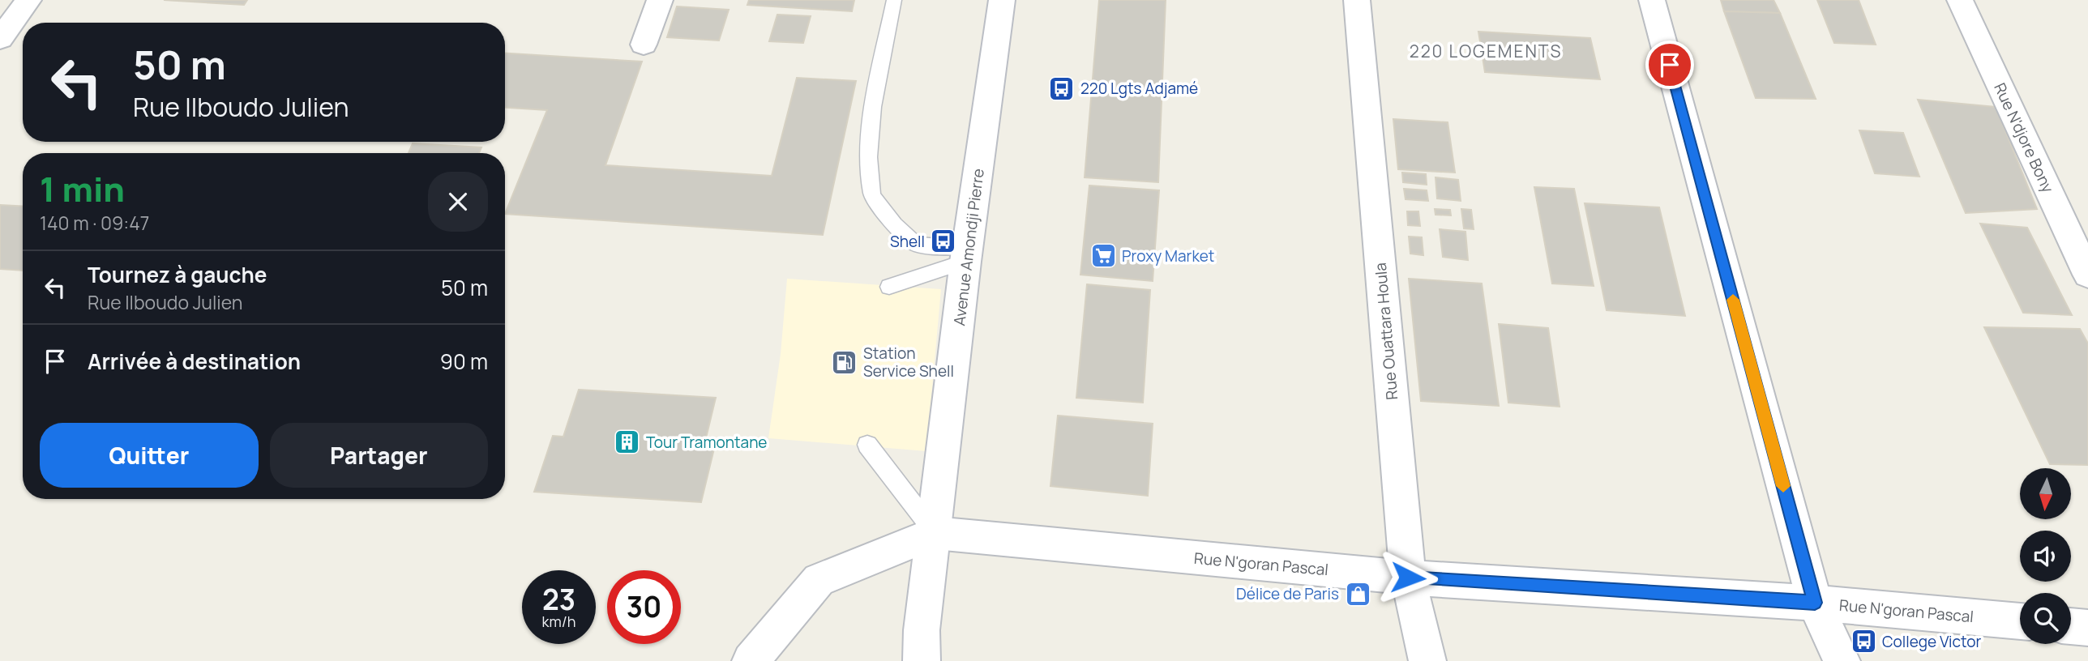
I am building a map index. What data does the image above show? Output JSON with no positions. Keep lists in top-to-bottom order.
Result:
{
  "streets": {
    "street": [
      "Rue N'djore Bony",
      "Avenue Amondji Pierre",
      "Rue Ouattara Houla",
      "Rue N'goran Pascal"
    ]
  },
  "crossings": [
    ["Avenue Amondji Pierre", "Rue N'goran Pascal"],
    ["Rue Ouattara Houla", "Rue N'goran Pascal"]
  ],
  "districts": ["220 LOGEMENTS"],
  "places": {
    "bus stop": ["220 Lgts Adjamé", "Shell", "College Victor"],
    "supermarket": ["Proxy Market"],
    "fuel station": ["Station Service Shell"],
    "building": ["Tour Tramontane"],
    "shop": ["Délice de Paris"]
  },
  "north": "bottom",
  "page": {
    "turn": ["50 m", "Rue Ilboudo Julien"],
    "heading": ["1 min", "140 m · 09:47"],
    "list": [
      {
        "name": "Tournez à gauche",
        "note": "Rue Ilboudo Julien",
        "value": "50 m"
      },
      {
        "name": "Arrivée à destination",
        "value": "90 m"
      }
    ],
    "buttons": ["Quitter", "Partager"],
    "speed": "23 km/h",
    "limit": "30"
  }
}
